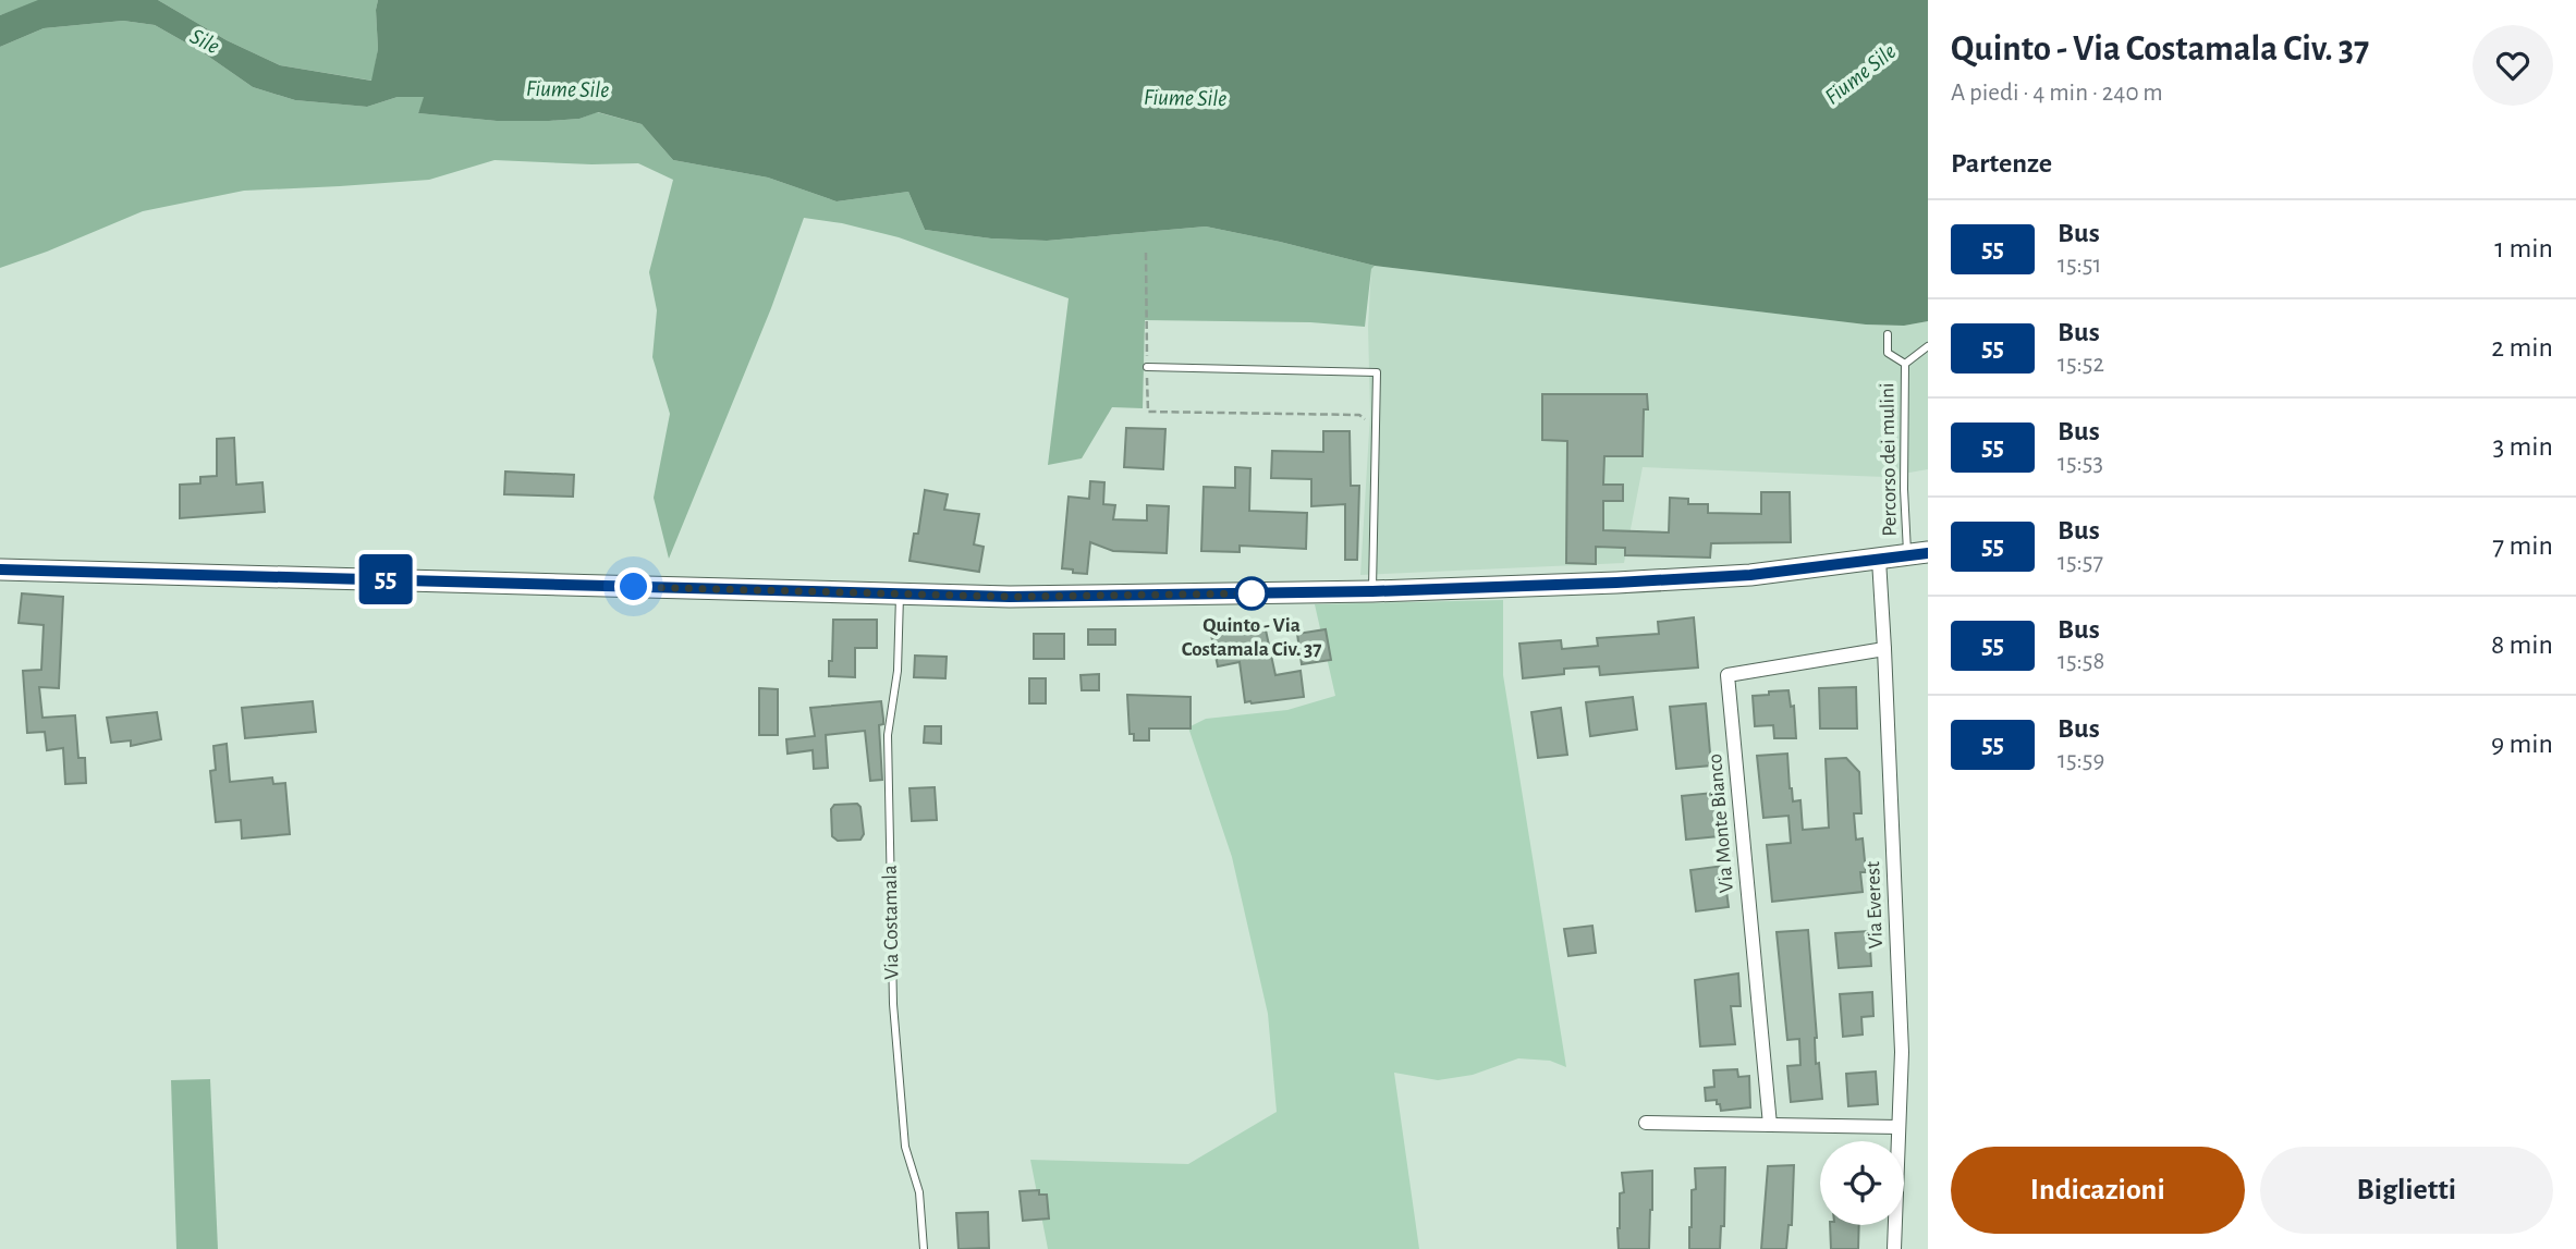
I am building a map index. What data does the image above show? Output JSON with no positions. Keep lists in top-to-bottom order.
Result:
{
  "streets": {
    "street": ["Via Monte Bianco", "Via Everest"],
    "lane": ["Percorso dei mulini", "Via Costamala"]
  },
  "crossings": [
    ["Via Monte Bianco", "Via Everest"]
  ],
  "water": ["Sile", "Fiume Sile"],
  "places": ["Quinto - Via Costamala Civ. 37"],
  "lines": ["bus line 55"],
  "page": {
    "on_map": "55",
    "heading": [
      ["Quinto - Via Costamala Civ. 37", "A piedi · 4 min · 240 m"],
      "Partenze"
    ],
    "list": [
      {
        "mark": "55",
        "name": "Bus",
        "note": "15:51",
        "value": "1 min"
      },
      {
        "mark": "55",
        "name": "Bus",
        "note": "15:52",
        "value": "2 min"
      },
      {
        "mark": "55",
        "name": "Bus",
        "note": "15:53",
        "value": "3 min"
      },
      {
        "mark": "55",
        "name": "Bus",
        "note": "15:57",
        "value": "7 min"
      },
      {
        "mark": "55",
        "name": "Bus",
        "note": "15:58",
        "value": "8 min"
      },
      {
        "mark": "55",
        "name": "Bus",
        "note": "15:59",
        "value": "9 min"
      }
    ],
    "buttons": ["Indicazioni", "Biglietti"]
  }
}
